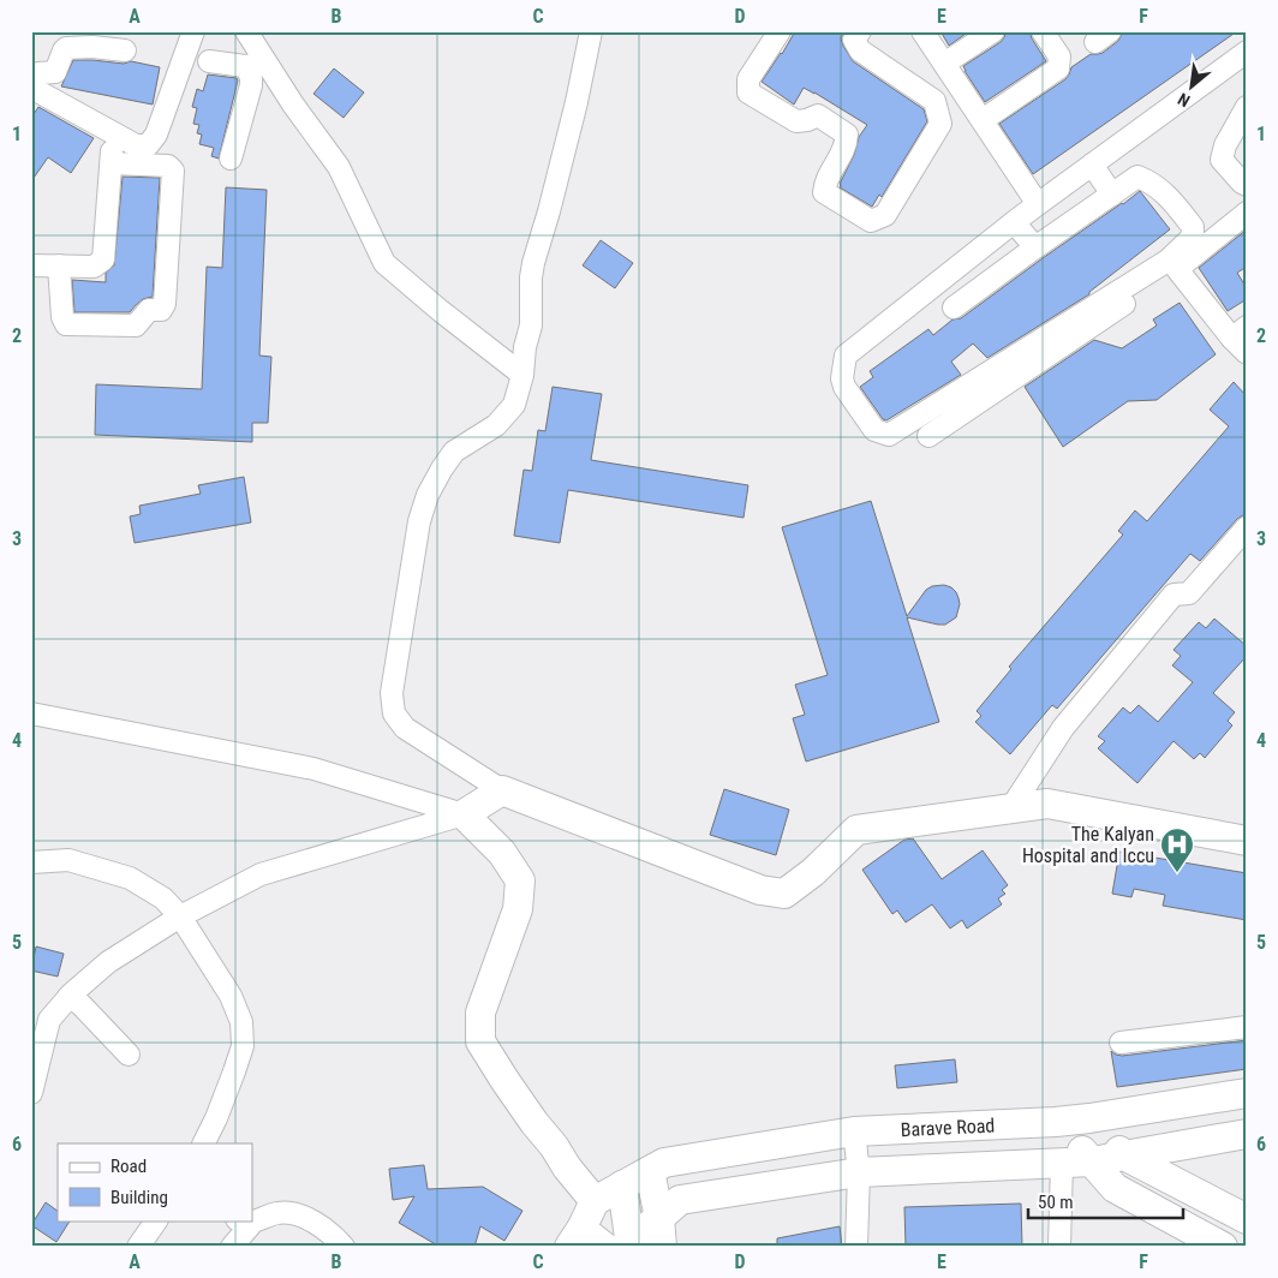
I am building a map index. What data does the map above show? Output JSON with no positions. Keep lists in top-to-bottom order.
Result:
{
  "streets": {
    "street": ["Barave Road"]
  },
  "places": {
    "hospital": ["The Kalyan Hospital and Iccu"]
  },
  "legend": ["Road", "Building"],
  "scale_bar": "50 m",
  "north": "bottom left",
  "grid": {
    "columns": [
      "A",
      "B",
      "C",
      "D",
      "E",
      "F"
    ],
    "rows": [
      "1",
      "2",
      "3",
      "4",
      "5",
      "6"
    ]
  }
}
